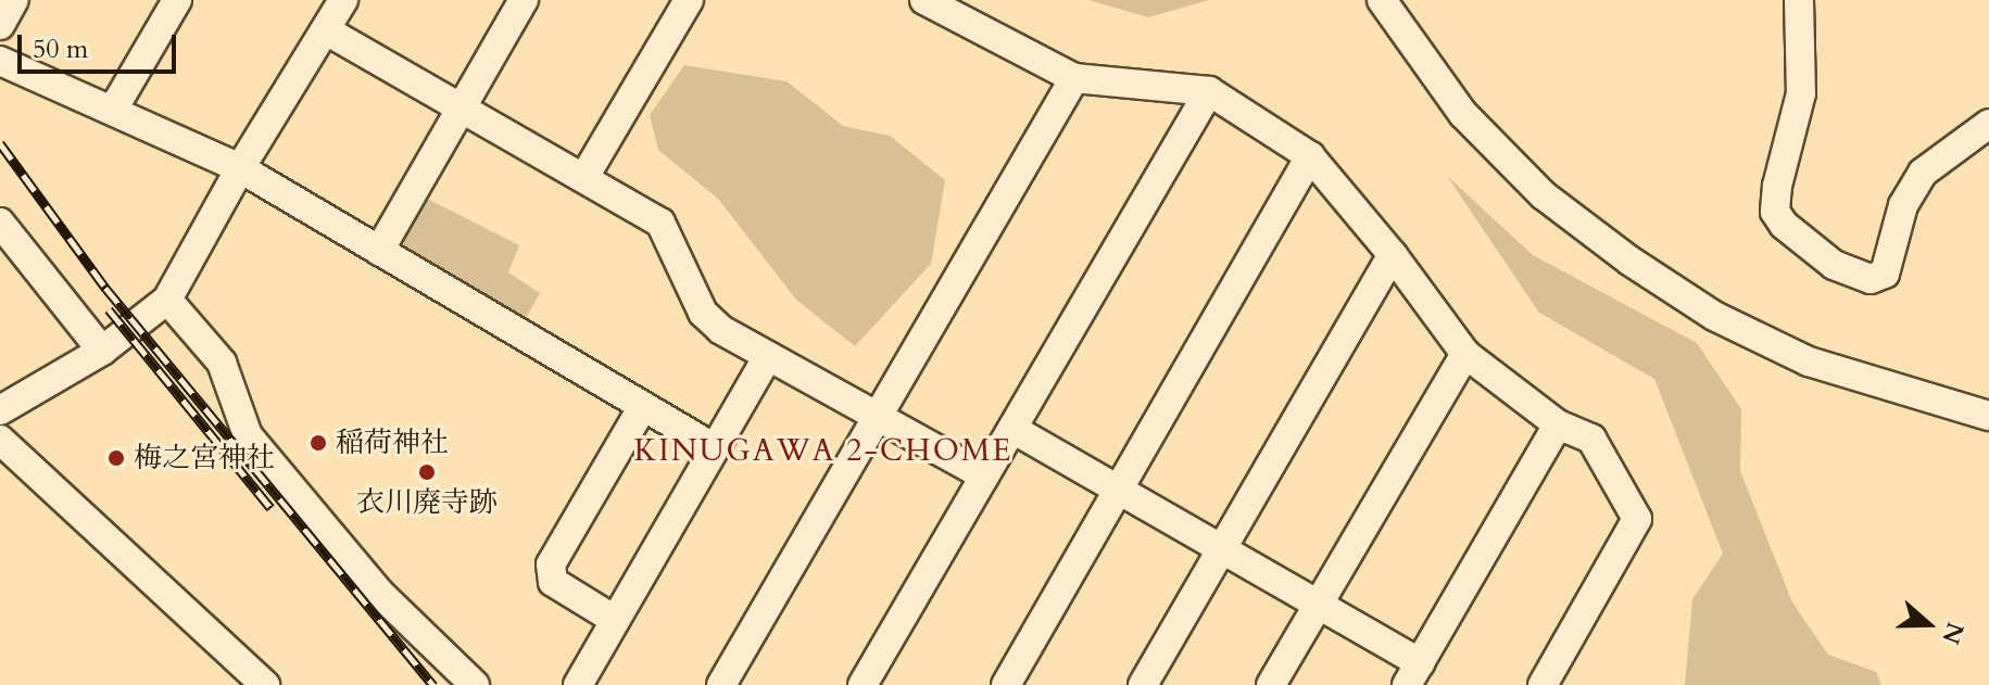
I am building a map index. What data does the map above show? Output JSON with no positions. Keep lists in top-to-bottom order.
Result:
{
  "districts": ["KINUGAWA 2-CHOME"],
  "places": ["稲荷神社", "梅之宮神社", "衣川廃寺跡"],
  "scale_bar": "50 m",
  "north": "right"
}
